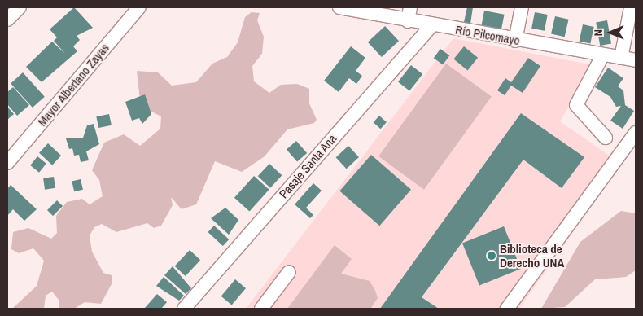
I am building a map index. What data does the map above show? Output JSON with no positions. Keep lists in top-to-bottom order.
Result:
{
  "streets": {
    "street": ["Río Pilcomayo", "Mayor Albertano Zayas", "Pasaje Santa Ana"]
  },
  "crossings": [
    ["Río Pilcomayo", "Pasaje Santa Ana"]
  ],
  "places": ["Biblioteca de Derecho UNA"],
  "north": "left"
}
